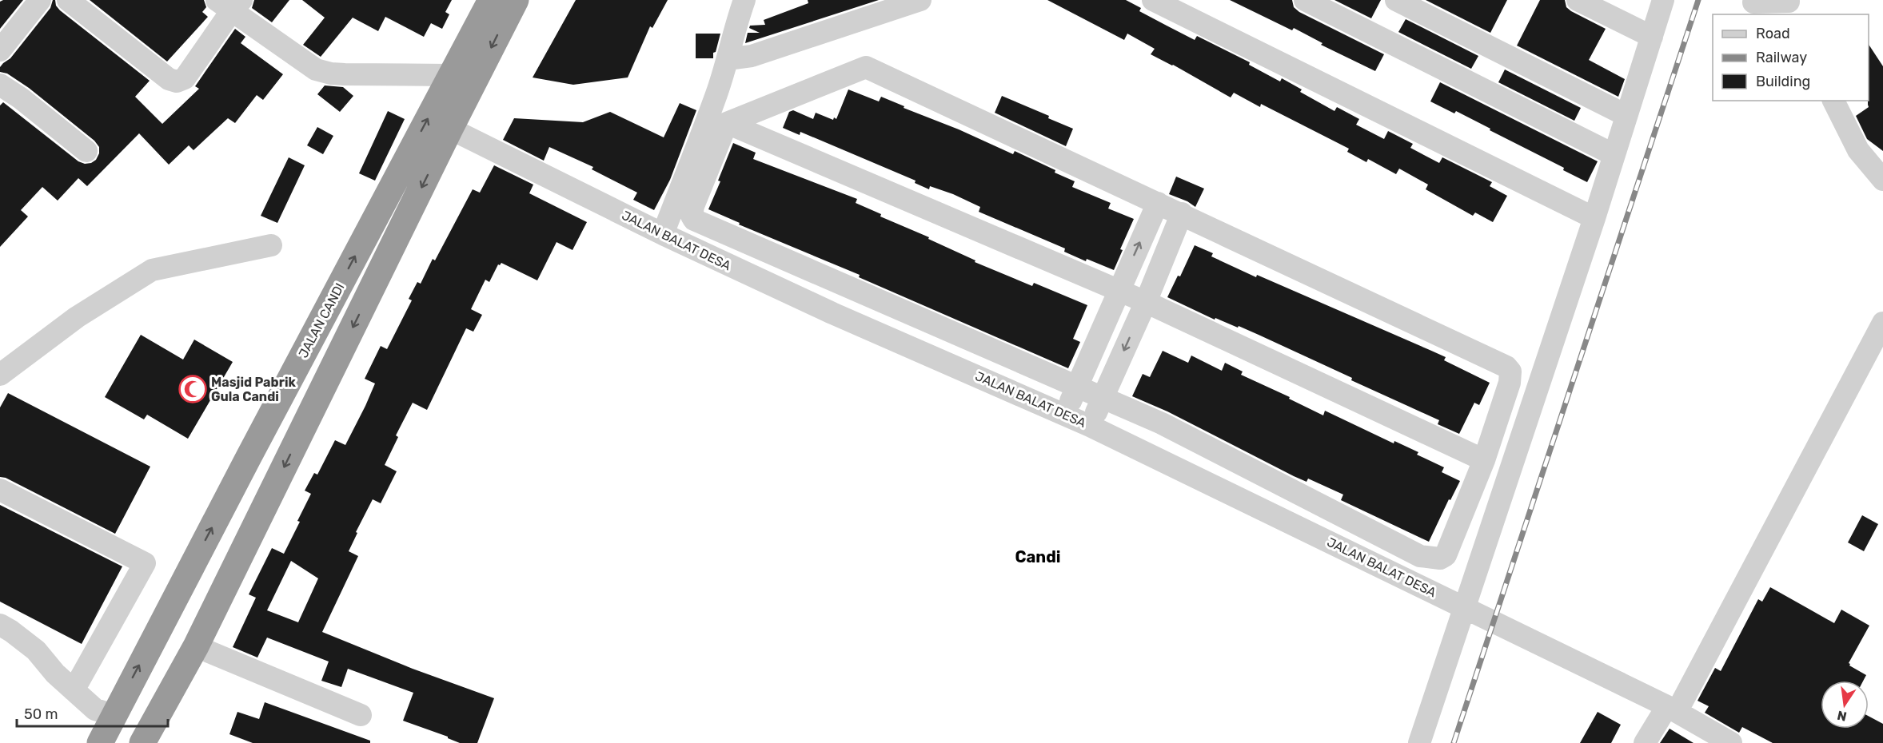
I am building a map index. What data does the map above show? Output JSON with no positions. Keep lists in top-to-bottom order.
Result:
{
  "streets": {
    "highway": ["JALAN CANDI"],
    "street": ["JALAN BALAT DESA"]
  },
  "districts": ["Candi"],
  "places": {
    "mosque": ["Masjid Pabrik Gula Candi"]
  },
  "legend": ["Road", "Railway", "Building"],
  "scale_bar": "50 m",
  "north": "bottom"
}
